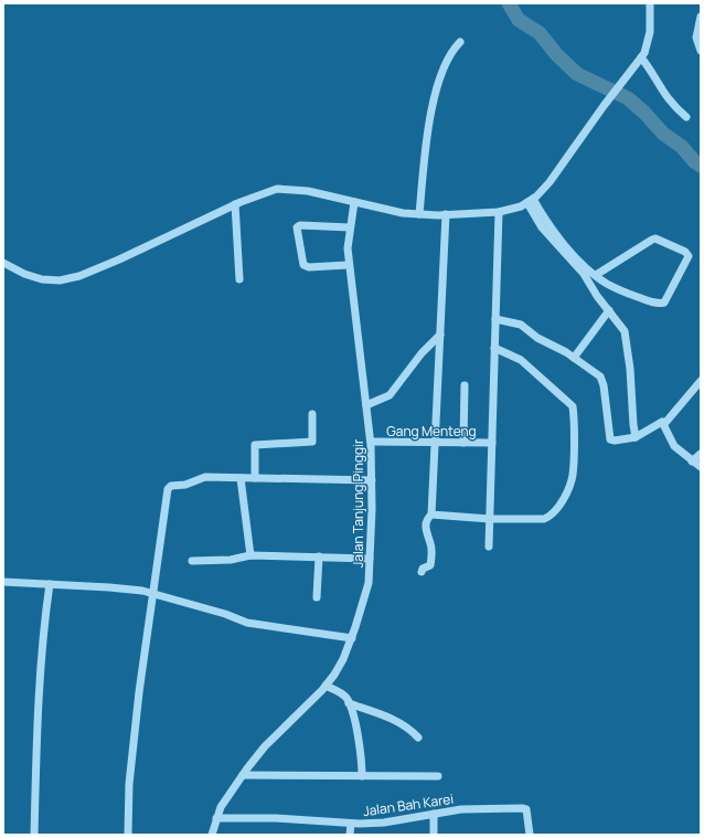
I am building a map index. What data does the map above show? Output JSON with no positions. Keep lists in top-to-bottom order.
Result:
{
  "streets": {
    "street": ["Gang Menteng", "Jalan Tanjung Pinggir", "Jalan Bah Karei"]
  },
  "crossings": [
    ["Gang Menteng", "Jalan Tanjung Pinggir"],
    ["Jalan Tanjung Pinggir", "Jalan Bah Karei"]
  ]
}
